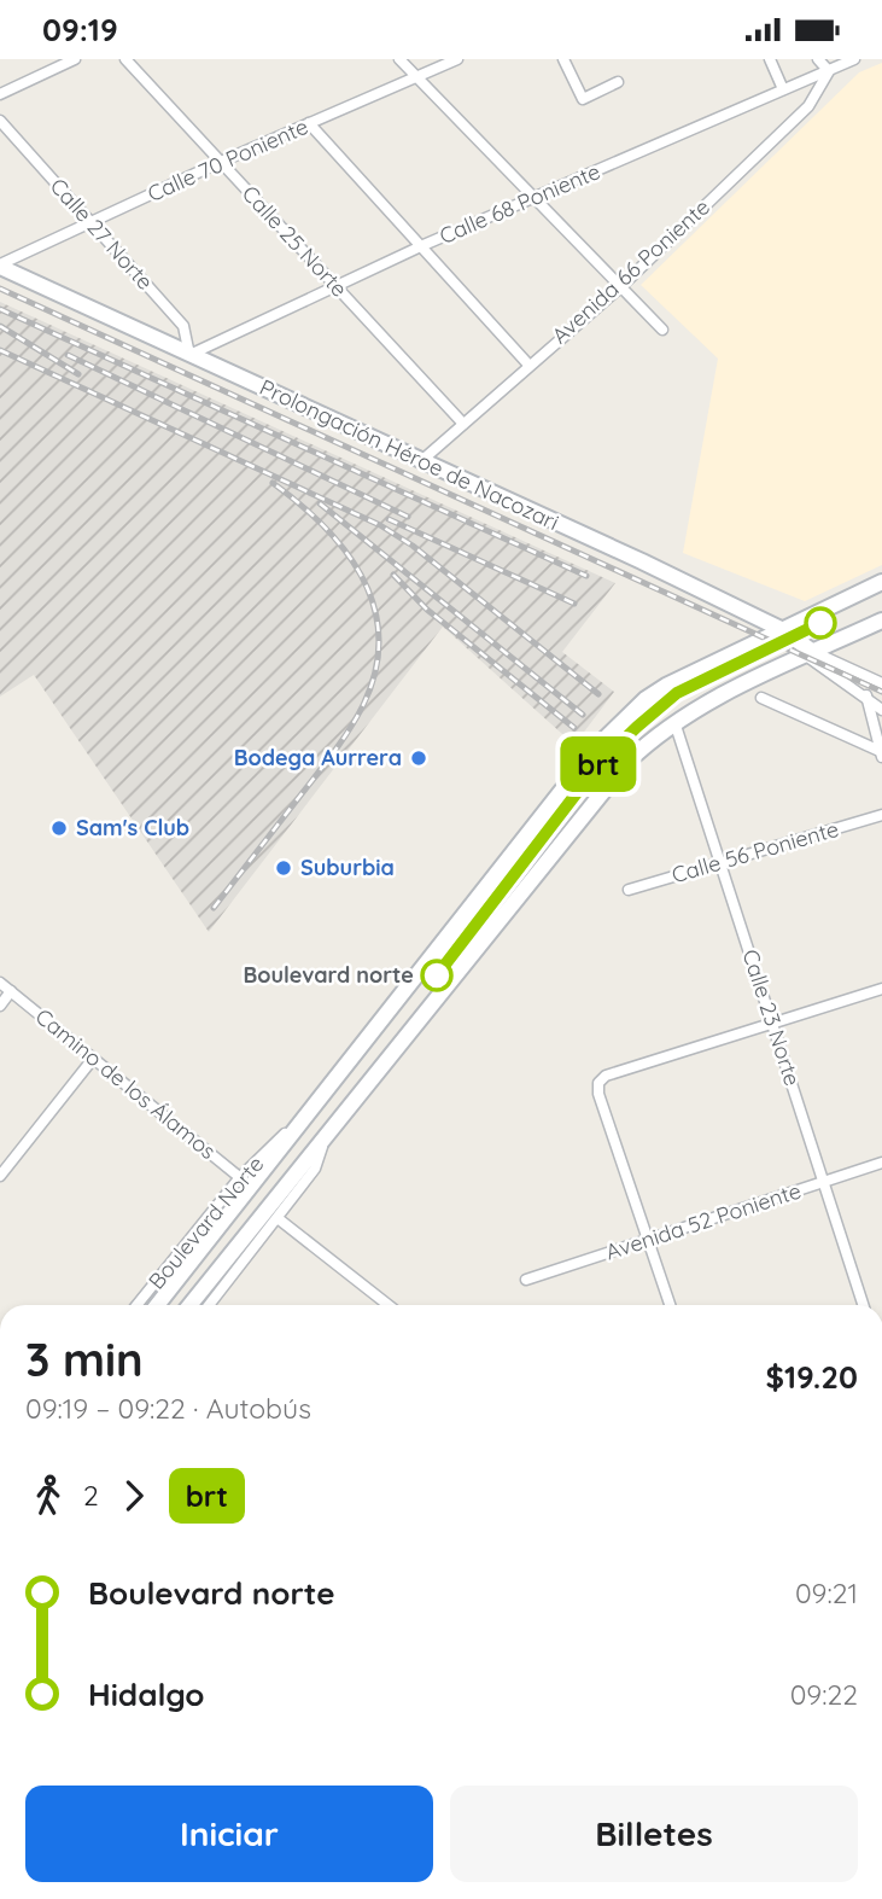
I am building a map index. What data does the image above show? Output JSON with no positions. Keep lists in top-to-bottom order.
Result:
{
  "streets": {
    "main road": ["Prolongación Héroe de Nacozari", "Boulevard Norte"],
    "street": [
      "Calle 70 Poniente",
      "Calle 68 Poniente",
      "Calle 27 Norte",
      "Calle 25 Norte",
      "Avenida 66 Poniente",
      "Calle 56 Poniente",
      "Calle 23 Norte",
      "Camino de los Álamos",
      "Avenida 52 Poniente"
    ]
  },
  "crossings": [
    ["Calle 70 Poniente", "Calle 27 Norte"],
    ["Calle 70 Poniente", "Calle 25 Norte"],
    ["Calle 70 Poniente", "Prolongación Héroe de Nacozari"],
    ["Calle 68 Poniente", "Calle 27 Norte"],
    ["Calle 68 Poniente", "Calle 25 Norte"],
    ["Calle 68 Poniente", "Avenida 66 Poniente"],
    ["Calle 68 Poniente", "Prolongación Héroe de Nacozari"],
    ["Calle 27 Norte", "Prolongación Héroe de Nacozari"],
    ["Calle 25 Norte", "Avenida 66 Poniente"],
    ["Avenida 66 Poniente", "Prolongación Héroe de Nacozari"],
    ["Prolongación Héroe de Nacozari", "Boulevard Norte"],
    ["Calle 56 Poniente", "Calle 23 Norte"],
    ["Calle 23 Norte", "Avenida 52 Poniente"],
    ["Calle 23 Norte", "Boulevard Norte"],
    ["Camino de los Álamos", "Boulevard Norte"]
  ],
  "places": [
    "Bodega Aurrera",
    "Sam's Club",
    "Suburbia",
    "Boulevard norte"
  ],
  "lines": ["bus line brt"],
  "page": {
    "status": "09:19",
    "on_map": "brt",
    "heading": ["3 min", "09:19 – 09:22 · Autobús", "$19.20"],
    "legs": ["2", "brt"],
    "list": [
      {
        "name": "Boulevard norte",
        "value": "09:21"
      },
      {
        "name": "Hidalgo",
        "value": "09:22"
      }
    ],
    "buttons": ["Iniciar", "Billetes"]
  }
}
